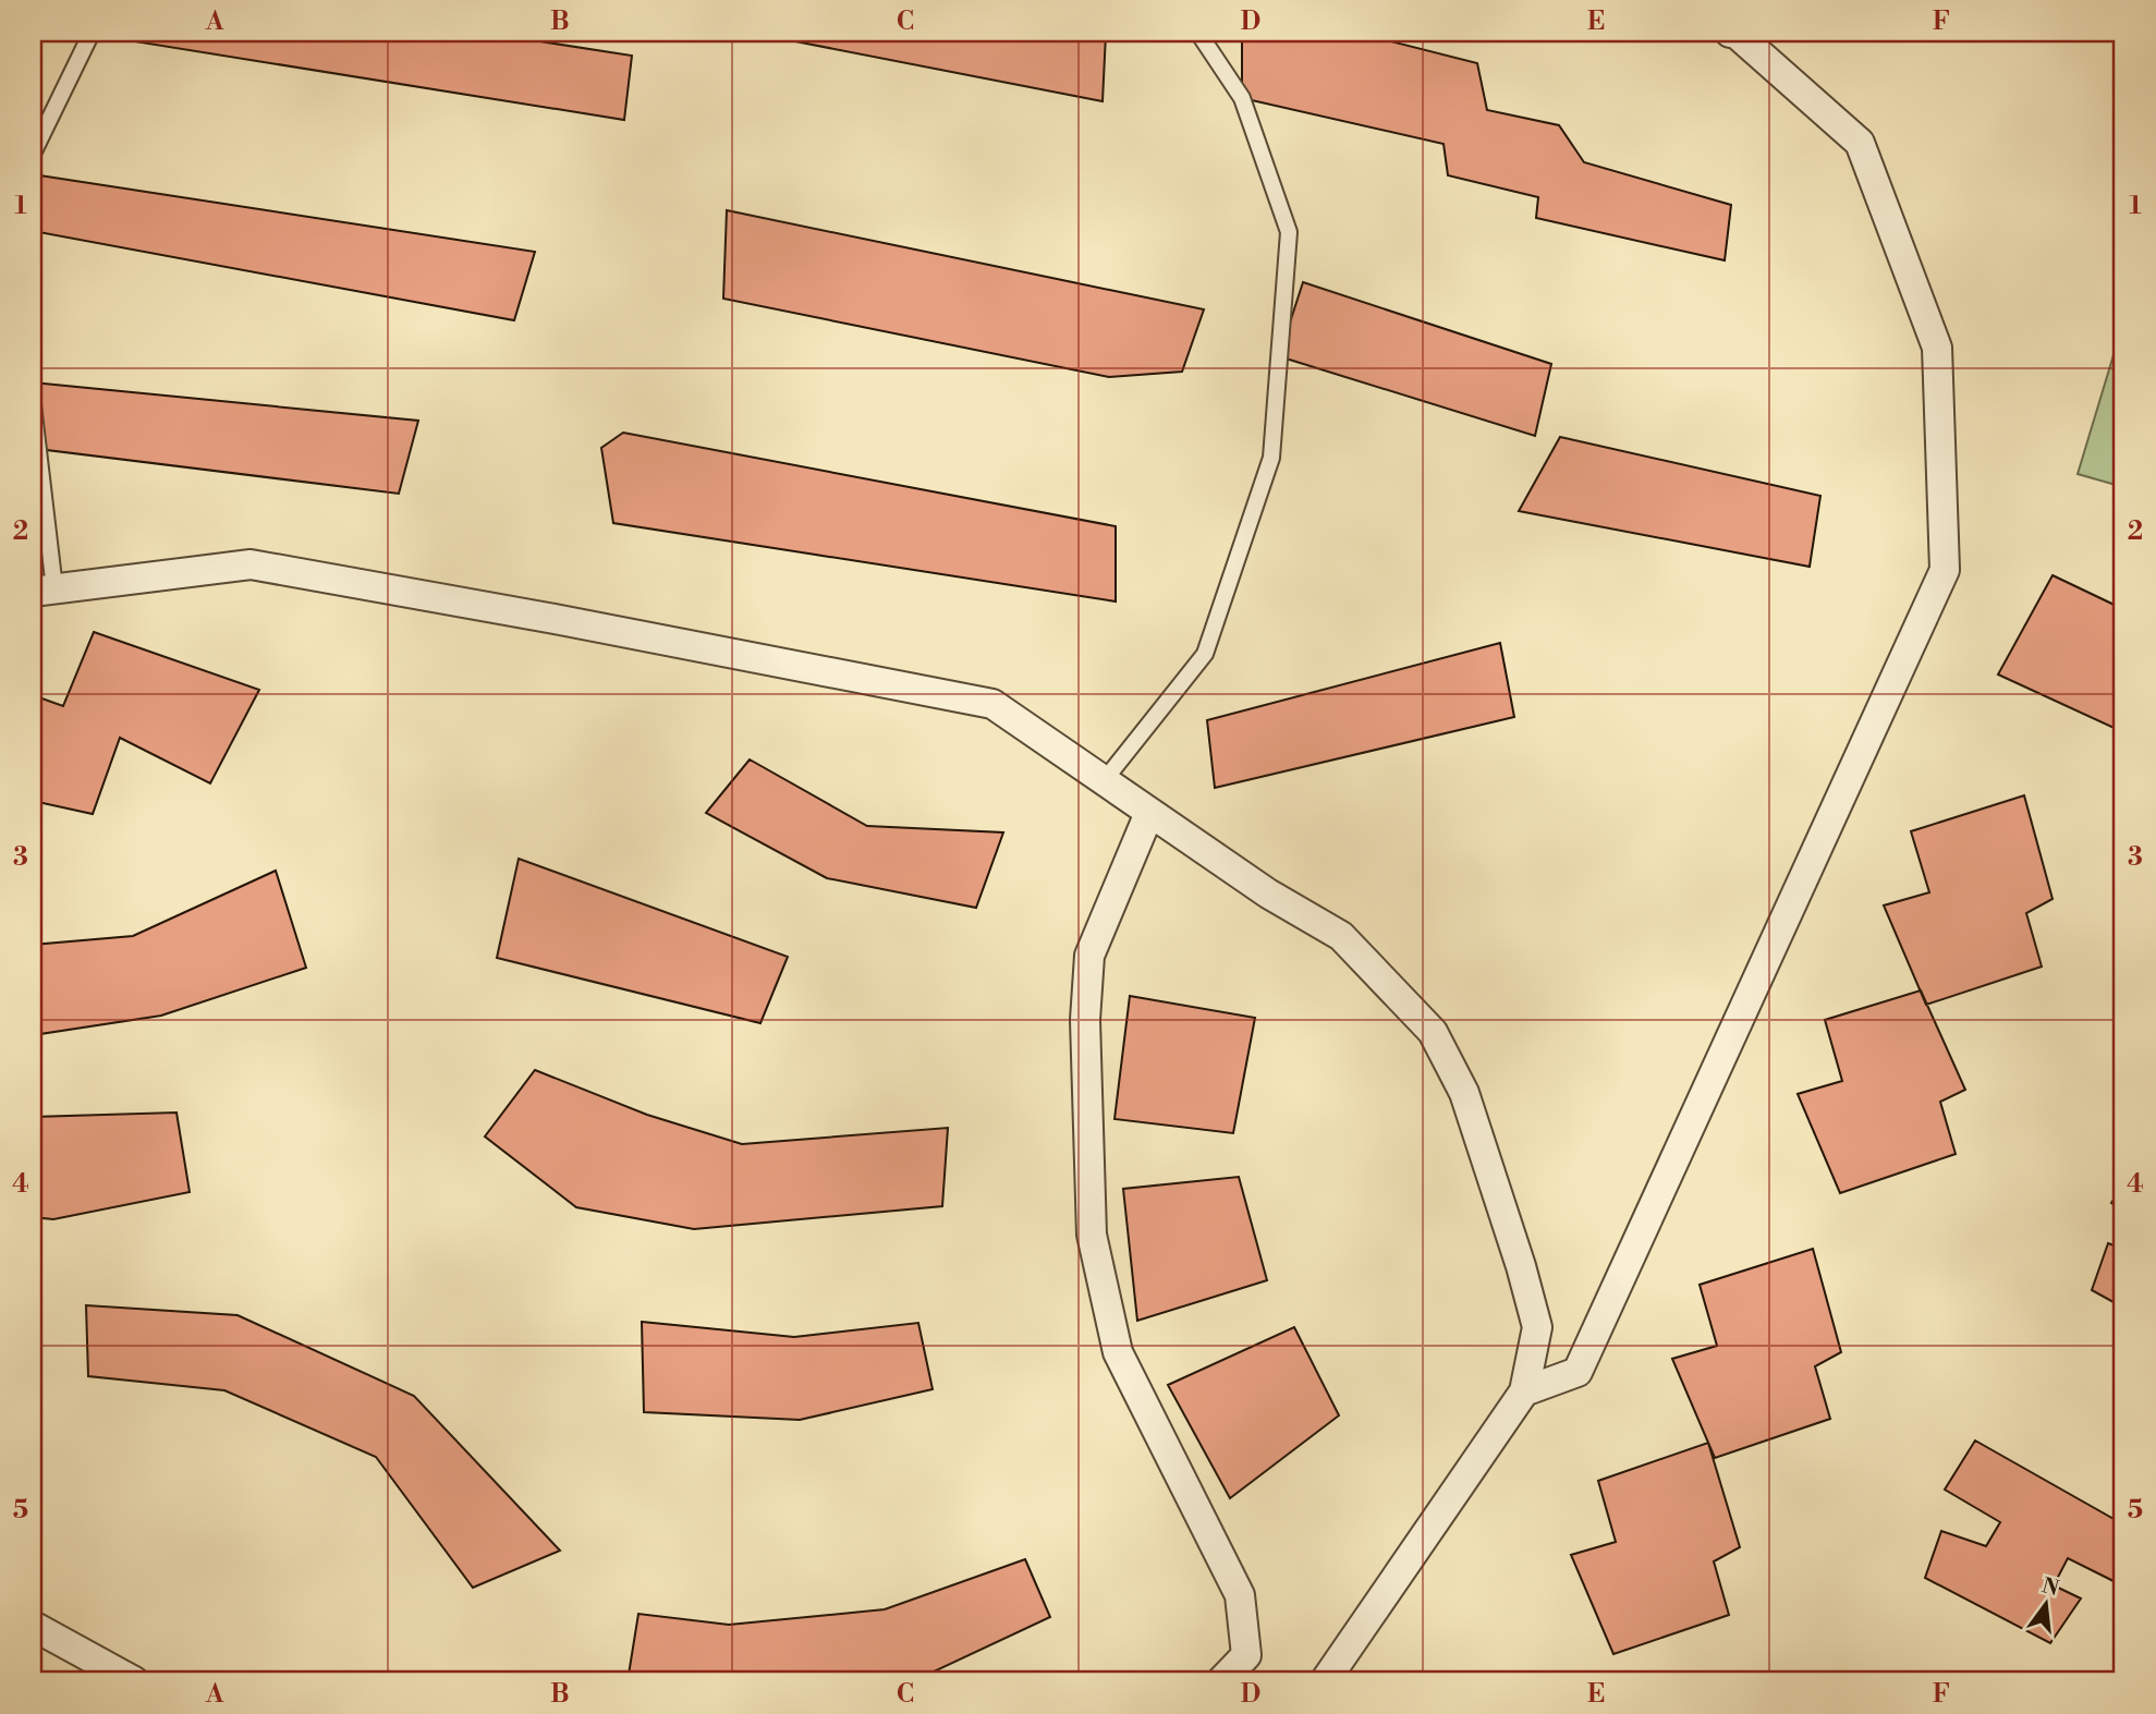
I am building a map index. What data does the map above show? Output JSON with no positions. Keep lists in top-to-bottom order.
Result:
{
  "north": "top",
  "grid": {
    "columns": [
      "A",
      "B",
      "C",
      "D",
      "E",
      "F"
    ],
    "rows": [
      "1",
      "2",
      "3",
      "4",
      "5"
    ]
  }
}
